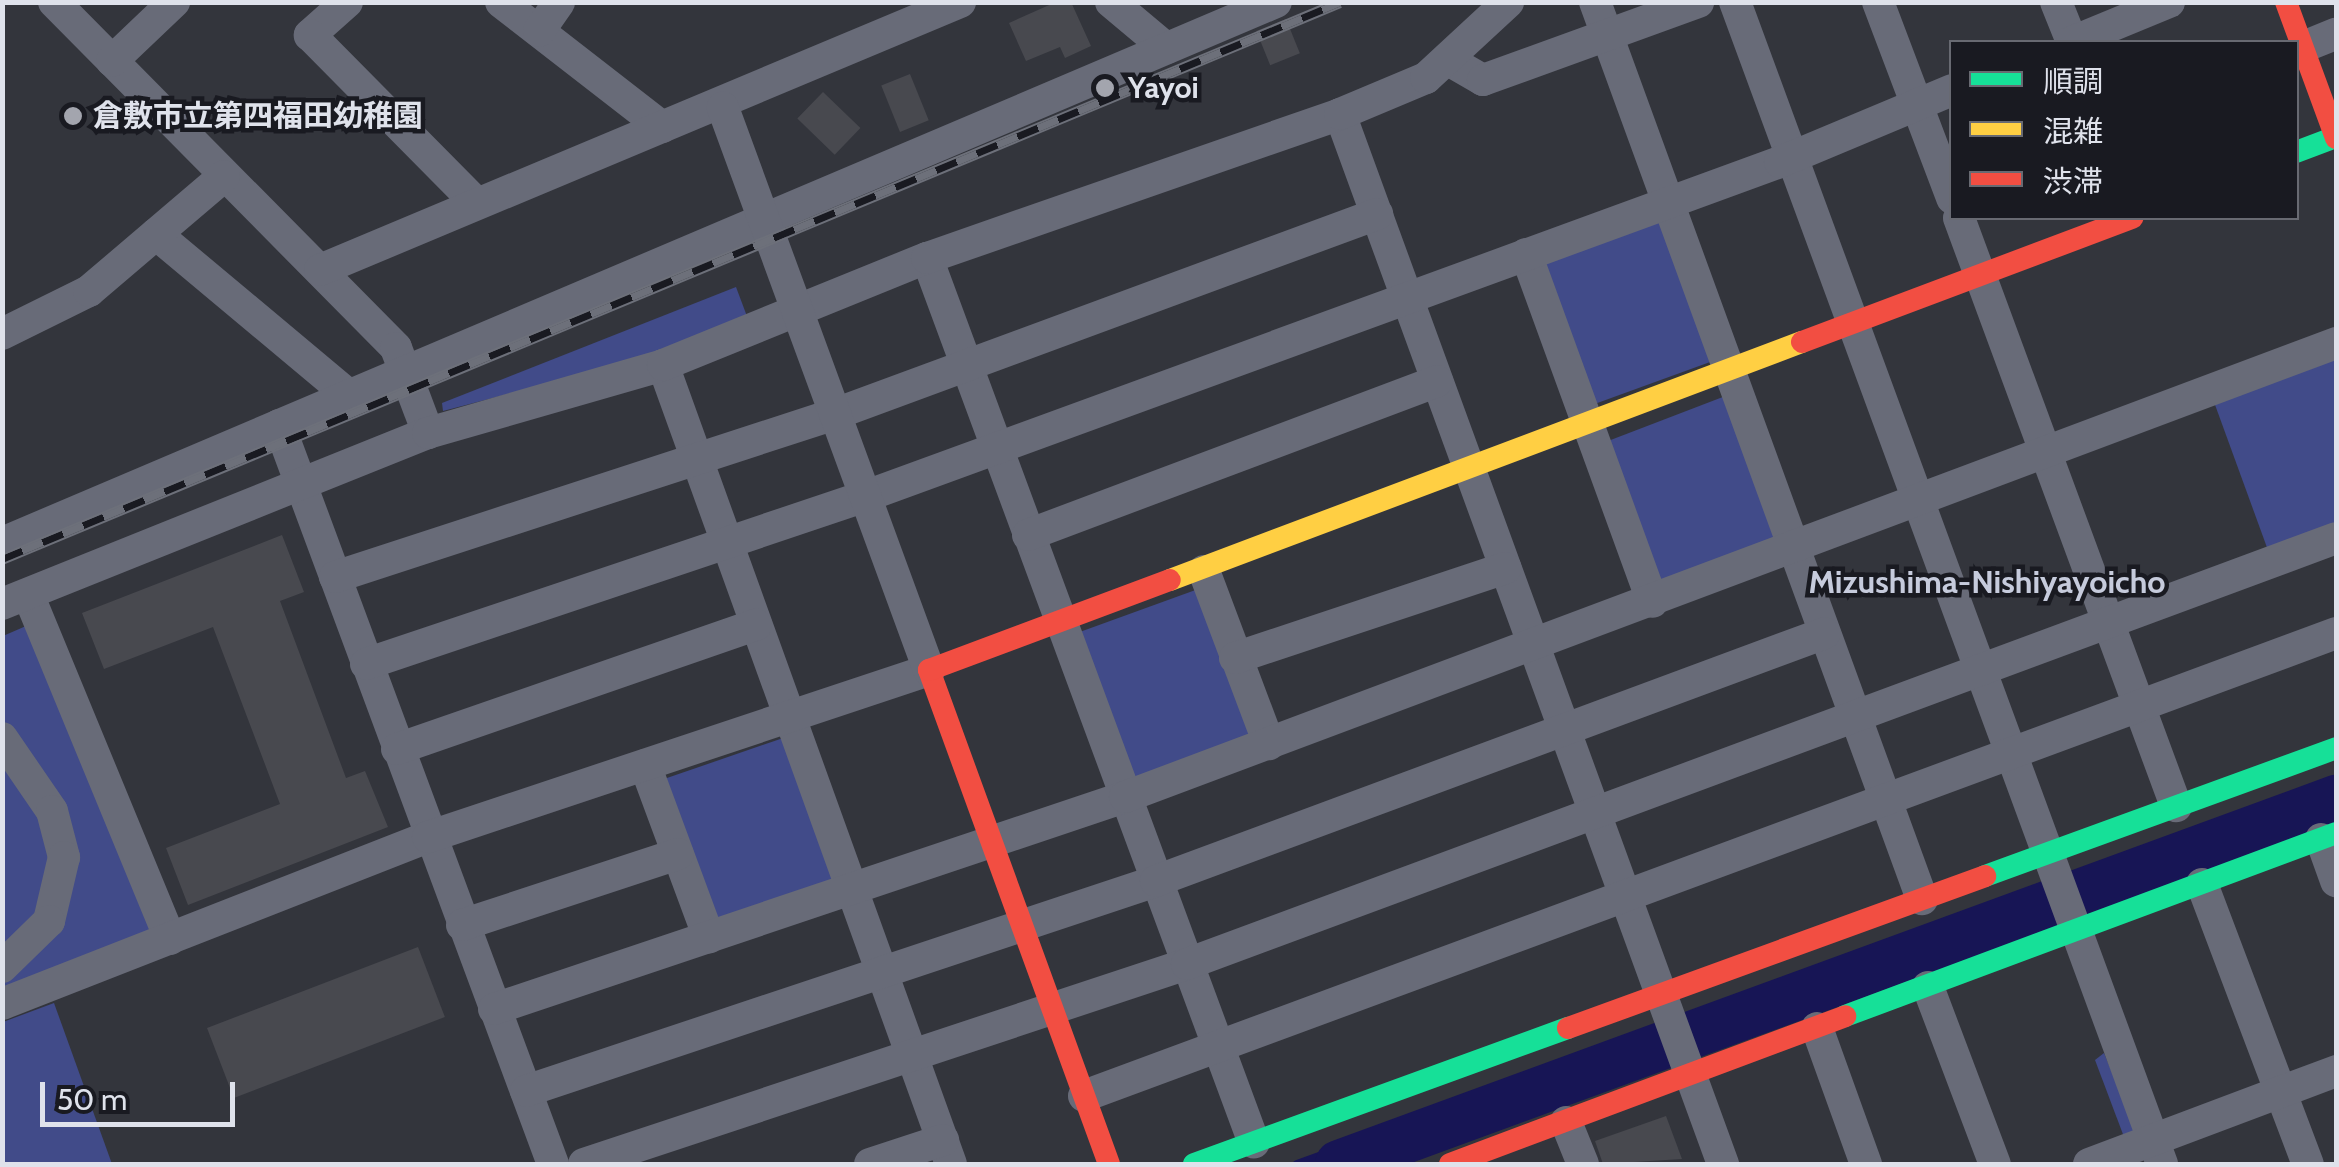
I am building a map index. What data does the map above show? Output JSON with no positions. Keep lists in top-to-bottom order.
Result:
{
  "districts": ["Mizushima-Nishiyayoicho"],
  "places": ["Yayoi", "倉敷市立第四福田幼稚園"],
  "legend": ["順調", "混雑", "渋滞"],
  "scale_bar": "50 m"
}
